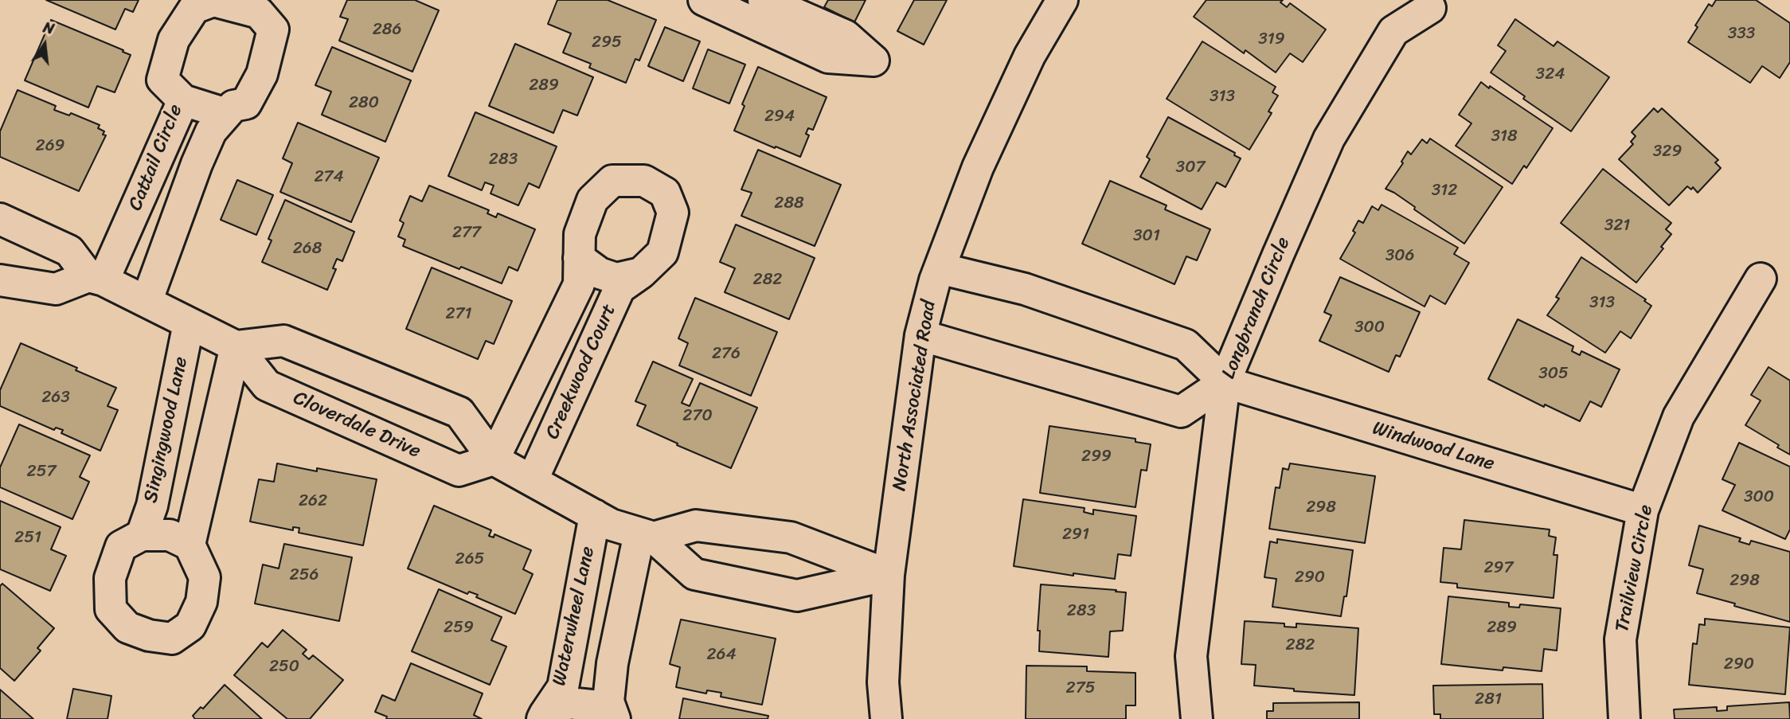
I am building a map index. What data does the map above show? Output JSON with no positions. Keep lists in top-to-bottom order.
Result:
{
  "streets": {
    "street": [
      "Cattail Circle",
      "Longbranch Circle",
      "Creekwood Court",
      "North Associated Road",
      "Cloverdale Drive",
      "Singingwood Lane",
      "Windwood Lane",
      "Trailview Circle",
      "Waterwheel Lane"
    ]
  },
  "crossings": [
    ["Cattail Circle", "Cloverdale Drive"],
    ["Longbranch Circle", "Windwood Lane"],
    ["Creekwood Court", "Cloverdale Drive"],
    ["North Associated Road", "Windwood Lane"],
    ["Cloverdale Drive", "Singingwood Lane"],
    ["Windwood Lane", "Trailview Circle"]
  ],
  "house_numbers": [
    "286",
    "333",
    "319",
    "295",
    "324",
    "289",
    "313",
    "280",
    "294",
    "318",
    "269",
    "329",
    "283",
    "307",
    "274",
    "312",
    "288",
    "321",
    "277",
    "301",
    "268",
    "306",
    "282",
    "313",
    "271",
    "300",
    "276",
    "305",
    "263",
    "270",
    "299",
    "257",
    "300",
    "262",
    "298",
    "291",
    "251",
    "265",
    "297",
    "256",
    "290",
    "298",
    "283",
    "259",
    "289",
    "282",
    "264",
    "290",
    "250",
    "275",
    "281"
  ],
  "north": "top"
}
